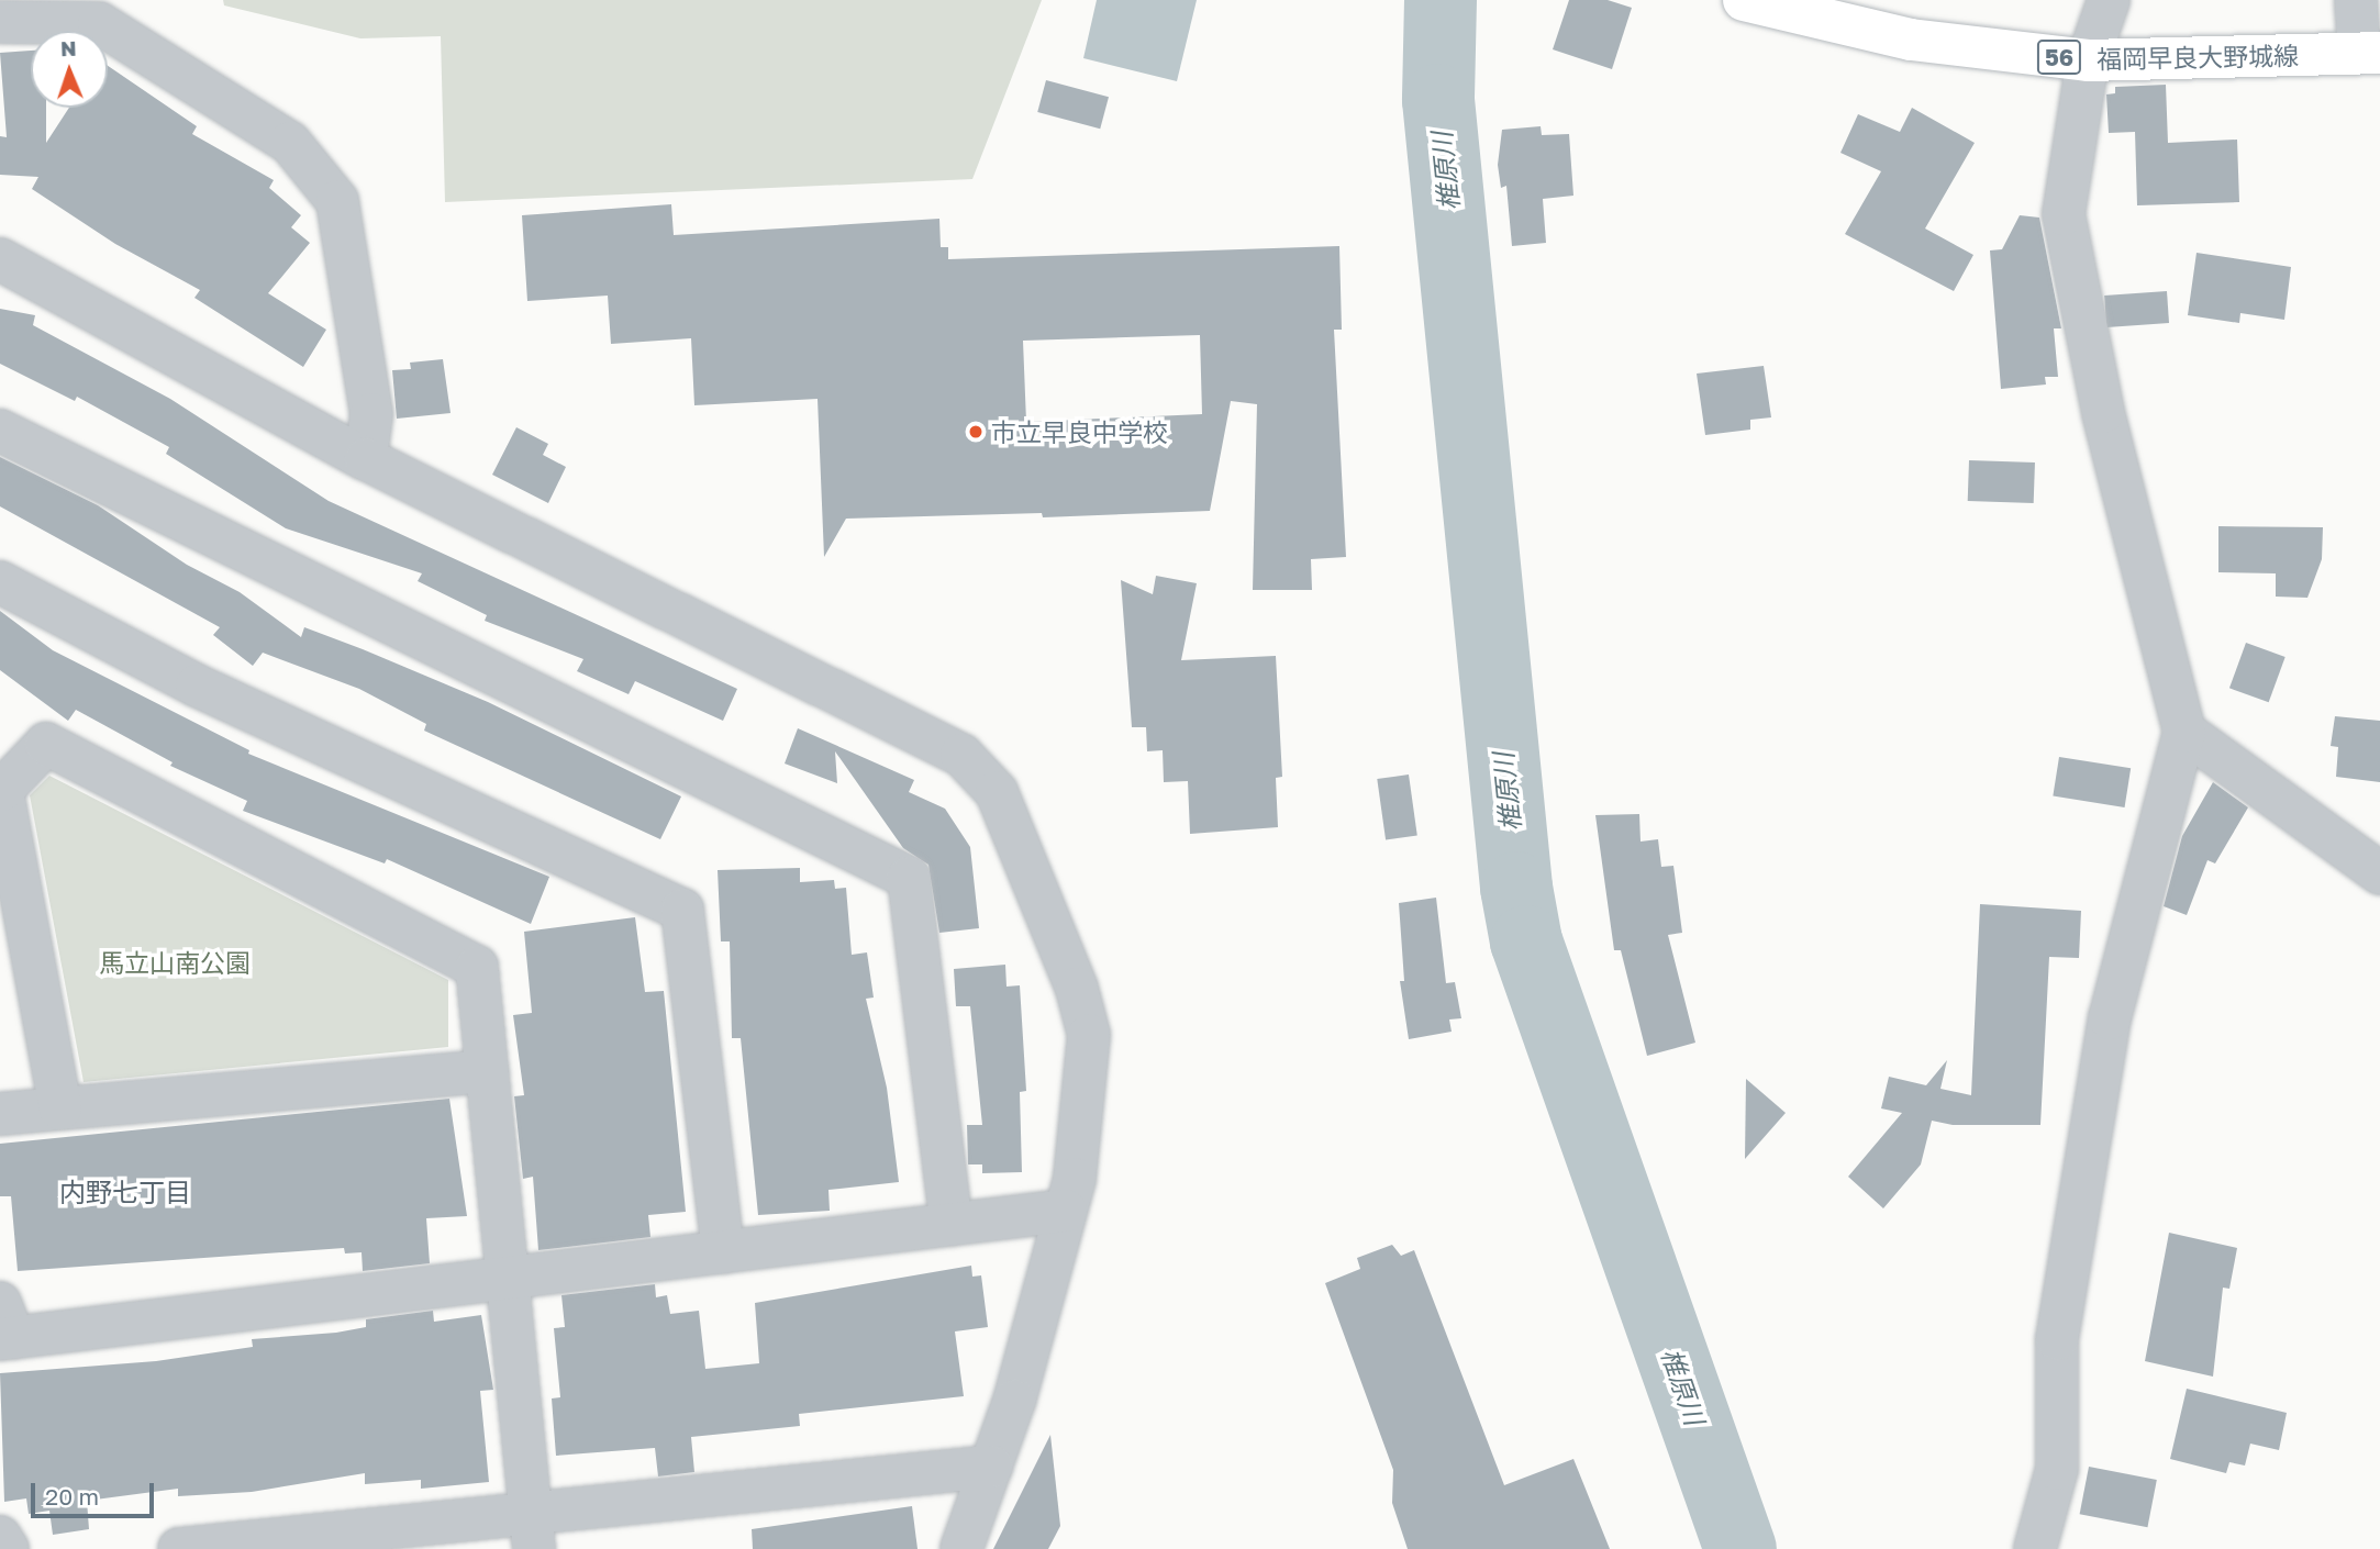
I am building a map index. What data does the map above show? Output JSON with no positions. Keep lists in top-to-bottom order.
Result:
{
  "streets": {
    "main road": ["56", "福岡早良大野城線"]
  },
  "districts": ["内野七丁目"],
  "water": ["椎原川"],
  "parks": ["馬立山南公園"],
  "places": ["市立早良中学校"],
  "scale_bar": "20 m",
  "north": "top"
}
